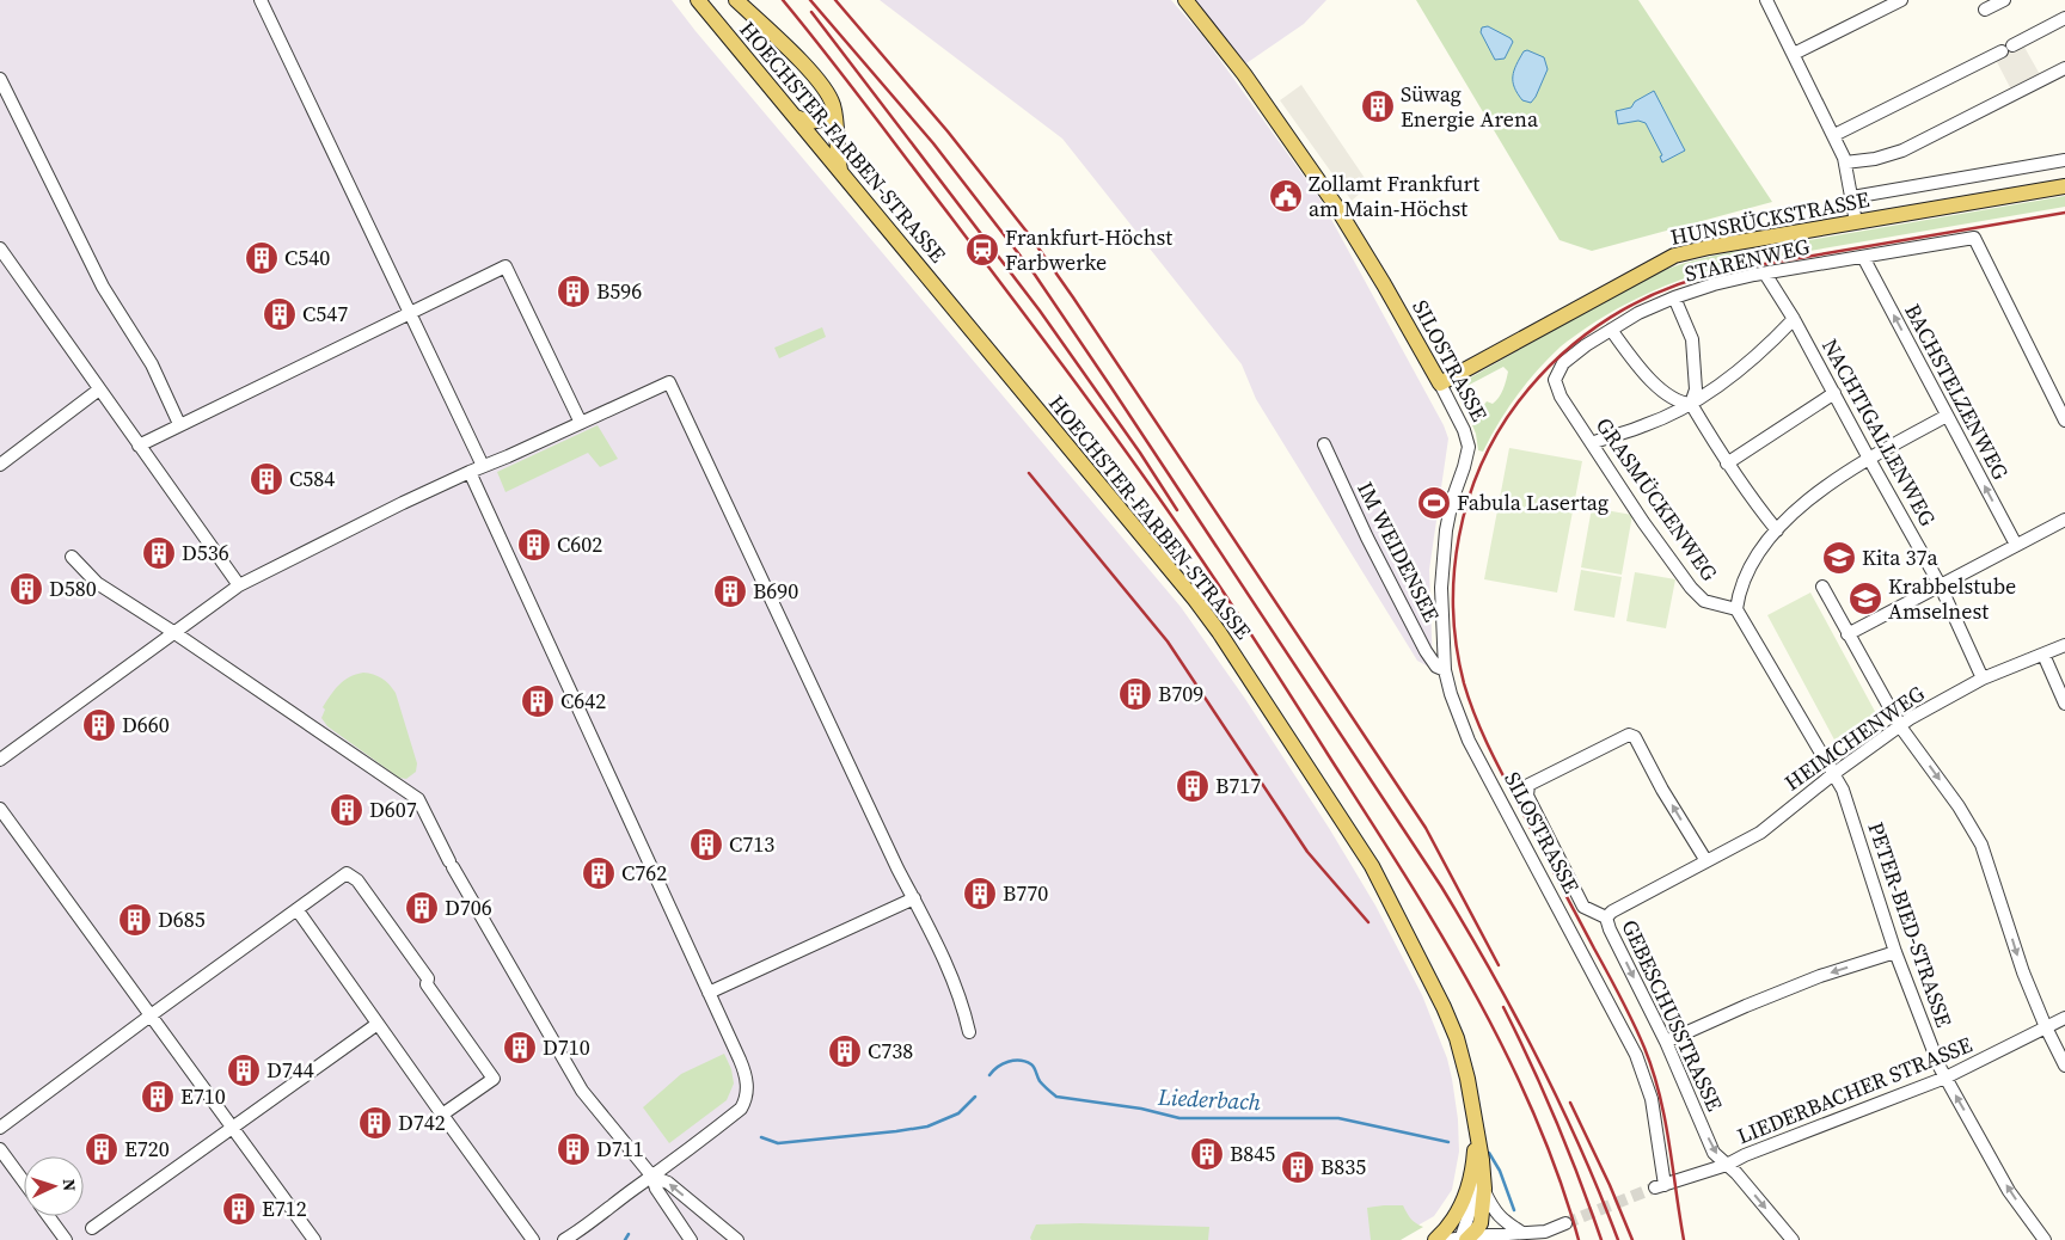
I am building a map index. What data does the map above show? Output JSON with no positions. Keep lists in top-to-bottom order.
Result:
{
  "streets": {
    "main road": ["HOECHSTER-FARBEN-STRASSE", "HUNSRÜCKSTRASSE", "SILOSTRASSE"],
    "street": [
      "STARENWEG",
      "BACHSTELZENWEG",
      "NACHTIGALLENWEG",
      "GRASMÜCKENWEG",
      "IM WEIDENSEE",
      "HEIMCHENWEG",
      "PETER-BIED-STRASSE",
      "GEBESCHUSSTRASSE",
      "LIEDERBACHER STRASSE"
    ]
  },
  "crossings": [
    ["HUNSRÜCKSTRASSE", "SILOSTRASSE"],
    ["STARENWEG", "BACHSTELZENWEG"],
    ["STARENWEG", "NACHTIGALLENWEG"],
    ["STARENWEG", "GRASMÜCKENWEG"],
    ["SILOSTRASSE", "IM WEIDENSEE"],
    ["SILOSTRASSE", "LIEDERBACHER STRASSE"],
    ["NACHTIGALLENWEG", "HEIMCHENWEG"],
    ["HEIMCHENWEG", "PETER-BIED-STRASSE"],
    ["HEIMCHENWEG", "GEBESCHUSSTRASSE"],
    ["PETER-BIED-STRASSE", "LIEDERBACHER STRASSE"],
    ["GEBESCHUSSTRASSE", "LIEDERBACHER STRASSE"]
  ],
  "one_way": ["BACHSTELZENWEG", "PETER-BIED-STRASSE", "GEBESCHUSSTRASSE"],
  "water": ["Liederbach"],
  "places": {
    "building": [
      "Süwag Energie Arena",
      "C540",
      "B596",
      "C547",
      "C584",
      "C602",
      "D536",
      "D580",
      "B690",
      "B709",
      "C642",
      "D660",
      "B717",
      "D607",
      "C713",
      "C762",
      "B770",
      "D706",
      "D685",
      "D710",
      "C738",
      "D744",
      "E710",
      "D742",
      "E720",
      "D711",
      "B845",
      "B835",
      "E712"
    ],
    "public building": ["Zollamt Frankfurt am Main-Höchst"],
    "station": ["Frankfurt-Höchst Farbwerke"],
    "sports": ["Fabula Lasertag"],
    "school or university": ["Kita 37a", "Krabbelstube Amselnest"]
  },
  "north": "right"
}
